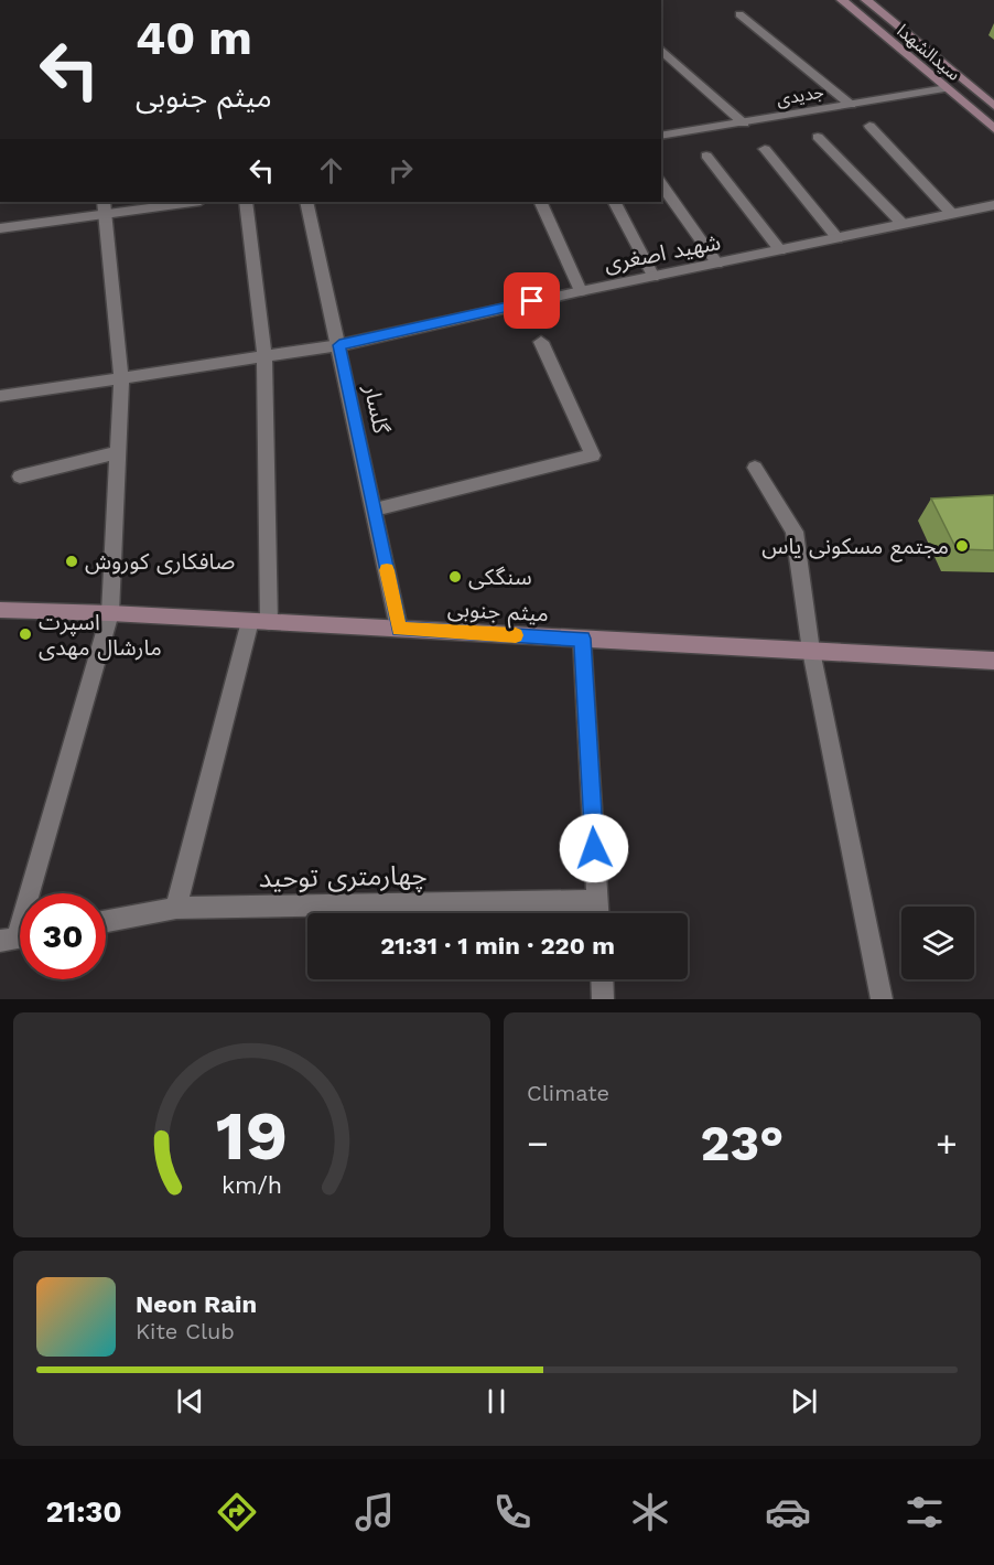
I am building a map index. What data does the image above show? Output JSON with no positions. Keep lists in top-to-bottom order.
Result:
{
  "streets": {
    "main road": ["سیدالشهدا", "میثم جنوبی"],
    "street": [
      "جدیدی",
      "شهید اصغری",
      "گلسار",
      "چهارمتری توحید"
    ]
  },
  "crossings": [
    ["سیدالشهدا", "جدیدی"],
    ["شهید اصغری", "گلسار"],
    ["گلسار", "میثم جنوبی"]
  ],
  "places": [
    "مجتمع مسکونی یاس",
    "صافکاری کوروش",
    "سنگکی",
    "اسپرت مارشال مهدی"
  ],
  "page": {
    "turn": ["40 m", "میثم جنوبی"],
    "limit": "30",
    "trip": "21:31 · 1 min · 220 m",
    "tile": "Climate",
    "heat": ["−", "23°", "+"],
    "song": ["Neon Rain", "Kite Club"],
    "tabs": "21:30",
    "gauge": ["19", "km/h"]
  }
}
